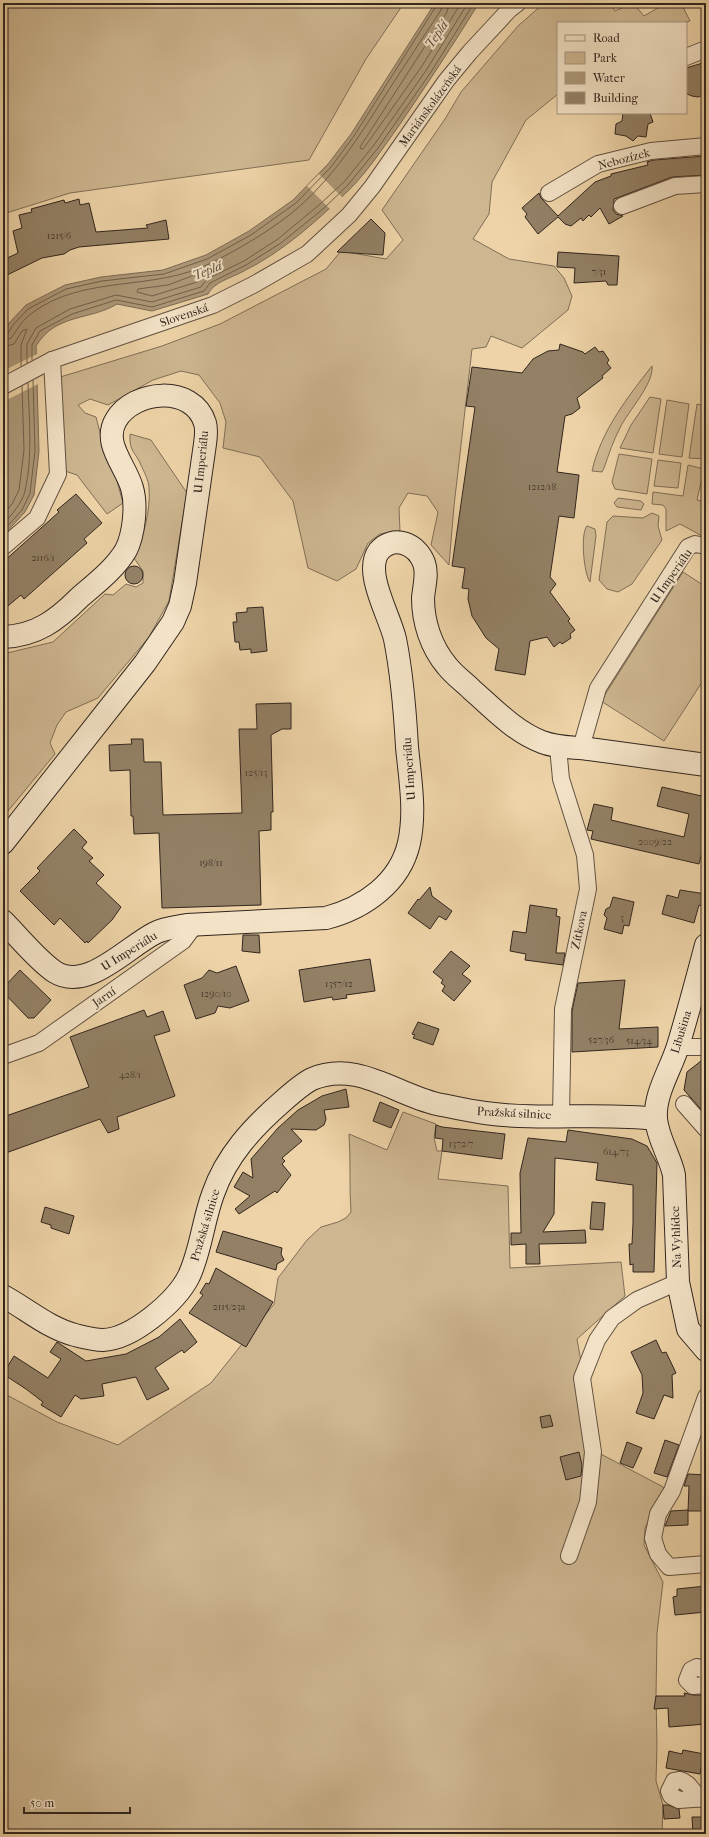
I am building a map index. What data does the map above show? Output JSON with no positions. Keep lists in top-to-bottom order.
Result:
{
  "streets": {
    "street": [
      "Mariánskolázeňská",
      "Nebozízek",
      "Slovenská",
      "U Imperiálu",
      "Zítkova",
      "Jarní",
      "Libušina",
      "Pražská silnice",
      "Na Vyhlídce"
    ]
  },
  "crossings": [
    ["Mariánskolázeňská", "Slovenská"],
    ["U Imperiálu", "Zítkova"],
    ["U Imperiálu", "Jarní"],
    ["Zítkova", "Pražská silnice"],
    ["Libušina", "Pražská silnice"],
    ["Libušina", "Na Vyhlídce"],
    ["Pražská silnice", "Na Vyhlídce"]
  ],
  "water": ["Teplá"],
  "house_numbers": [
    "1215/6",
    "7/31",
    "1212/18",
    "2116/1",
    "125/13",
    "2009/22",
    "198/11",
    "3",
    "1357/12",
    "1290/10",
    "527/36",
    "514/34",
    "428/1",
    "1372/7",
    "614/73",
    "2115/23a"
  ],
  "legend": [
    "Road",
    "Park",
    "Water",
    "Building"
  ],
  "scale_bar": "50 m"
}
